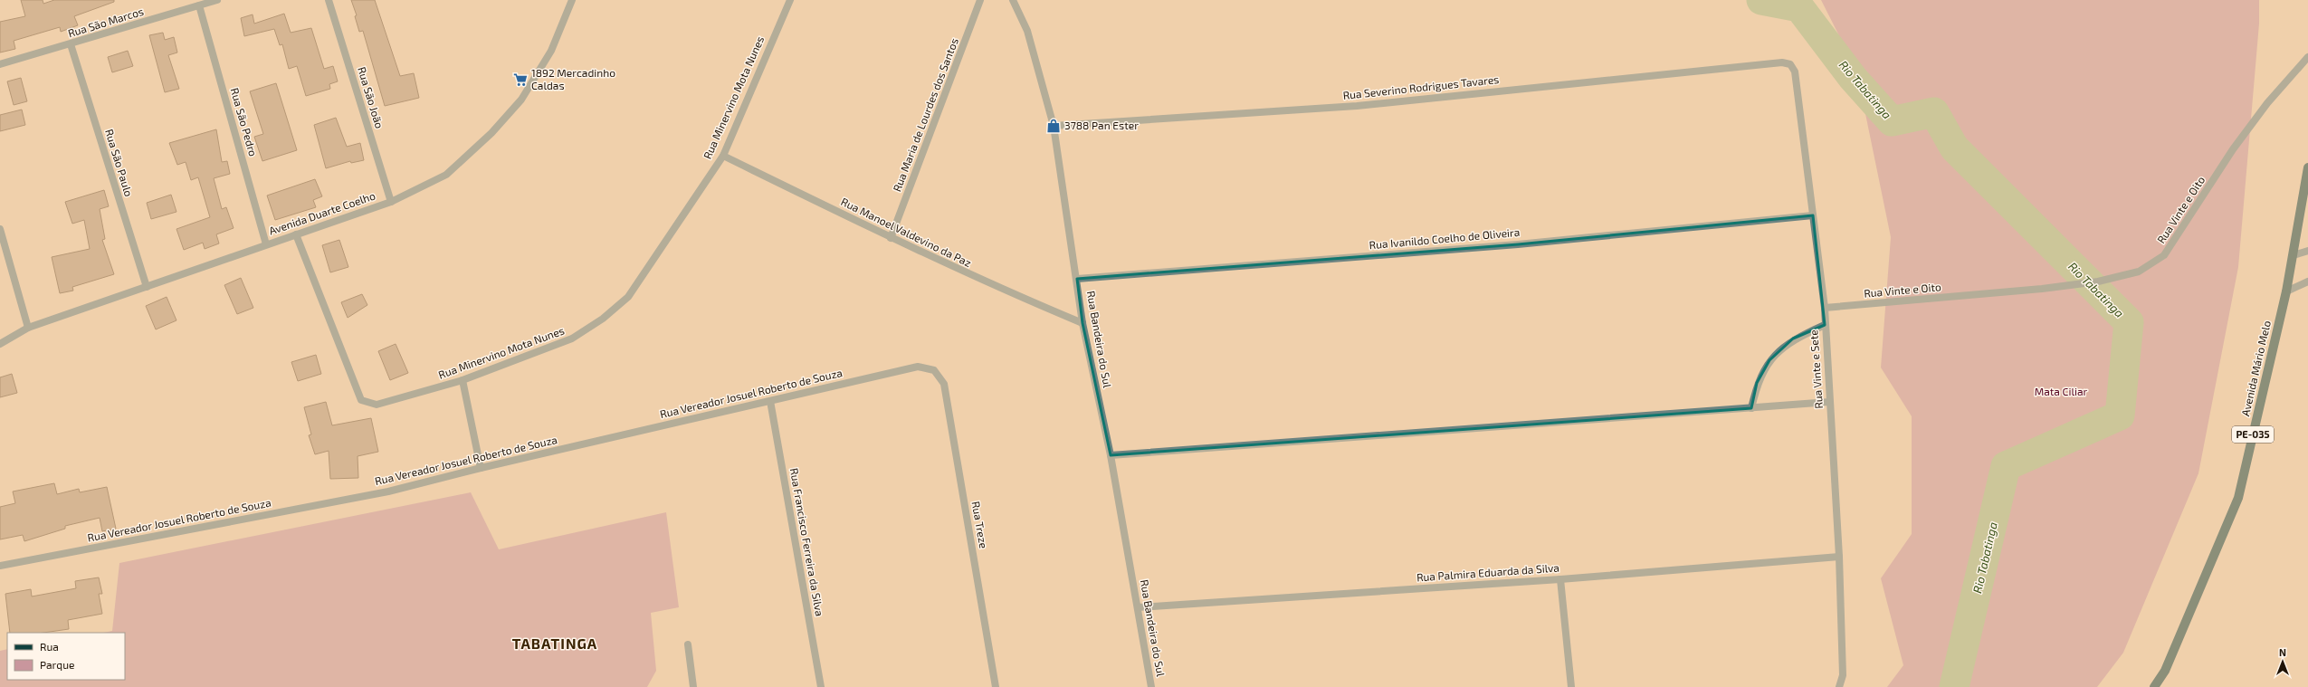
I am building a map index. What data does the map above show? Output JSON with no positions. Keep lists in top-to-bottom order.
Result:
{
  "streets": {
    "main road": ["Avenida Mário Melo", "PE-035"],
    "street": [
      "Rua São Marcos",
      "Rua Severino Rodrigues Tavares",
      "Rua São João",
      "Rua Minervino Mota Nunes",
      "Rua Maria de Lourdes dos Santos",
      "Rua São Pedro",
      "Rua São Paulo",
      "Rua Vinte e Oito",
      "Avenida Duarte Coelho",
      "Rua Manoel Valdevino da Paz",
      "Rua Ivanildo Coelho de Oliveira",
      "Rua Bandeira do Sul",
      "Rua Vinte e Sete",
      "Rua Vereador Josuel Roberto de Souza",
      "Rua Treze",
      "Rua Francisco Ferreira da Silva",
      "Rua Palmira Eduarda da Silva"
    ]
  },
  "crossings": [
    ["Rua São Marcos", "Rua São Pedro"],
    ["Rua São Marcos", "Rua São Paulo"],
    ["Rua Severino Rodrigues Tavares", "Rua Bandeira do Sul"],
    ["Rua Severino Rodrigues Tavares", "Rua Vinte e Sete"],
    ["Rua São João", "Avenida Duarte Coelho"],
    ["Rua Minervino Mota Nunes", "Avenida Duarte Coelho"],
    ["Rua Minervino Mota Nunes", "Rua Manoel Valdevino da Paz"],
    ["Rua Maria de Lourdes dos Santos", "Rua Manoel Valdevino da Paz"],
    ["Rua São Pedro", "Avenida Duarte Coelho"],
    ["Rua São Paulo", "Avenida Duarte Coelho"],
    ["Rua Vinte e Oito", "Rua Vinte e Sete"],
    ["Rua Manoel Valdevino da Paz", "Rua Bandeira do Sul"],
    ["Rua Ivanildo Coelho de Oliveira", "Rua Bandeira do Sul"],
    ["Rua Ivanildo Coelho de Oliveira", "Rua Vinte e Sete"],
    ["Rua Bandeira do Sul", "Rua Palmira Eduarda da Silva"],
    ["Rua Vinte e Sete", "Rua Palmira Eduarda da Silva"],
    ["Rua Vereador Josuel Roberto de Souza", "Rua Treze"],
    ["Rua Vereador Josuel Roberto de Souza", "Rua Francisco Ferreira da Silva"]
  ],
  "districts": ["TABATINGA"],
  "water": ["Rio Tabatinga"],
  "parks": ["Mata Ciliar"],
  "places": {
    "supermarket": ["1892 Mercadinho Caldas"],
    "shop": ["3788 Pan Ester"]
  },
  "legend": ["Rua", "Parque"],
  "north": "top"
}
